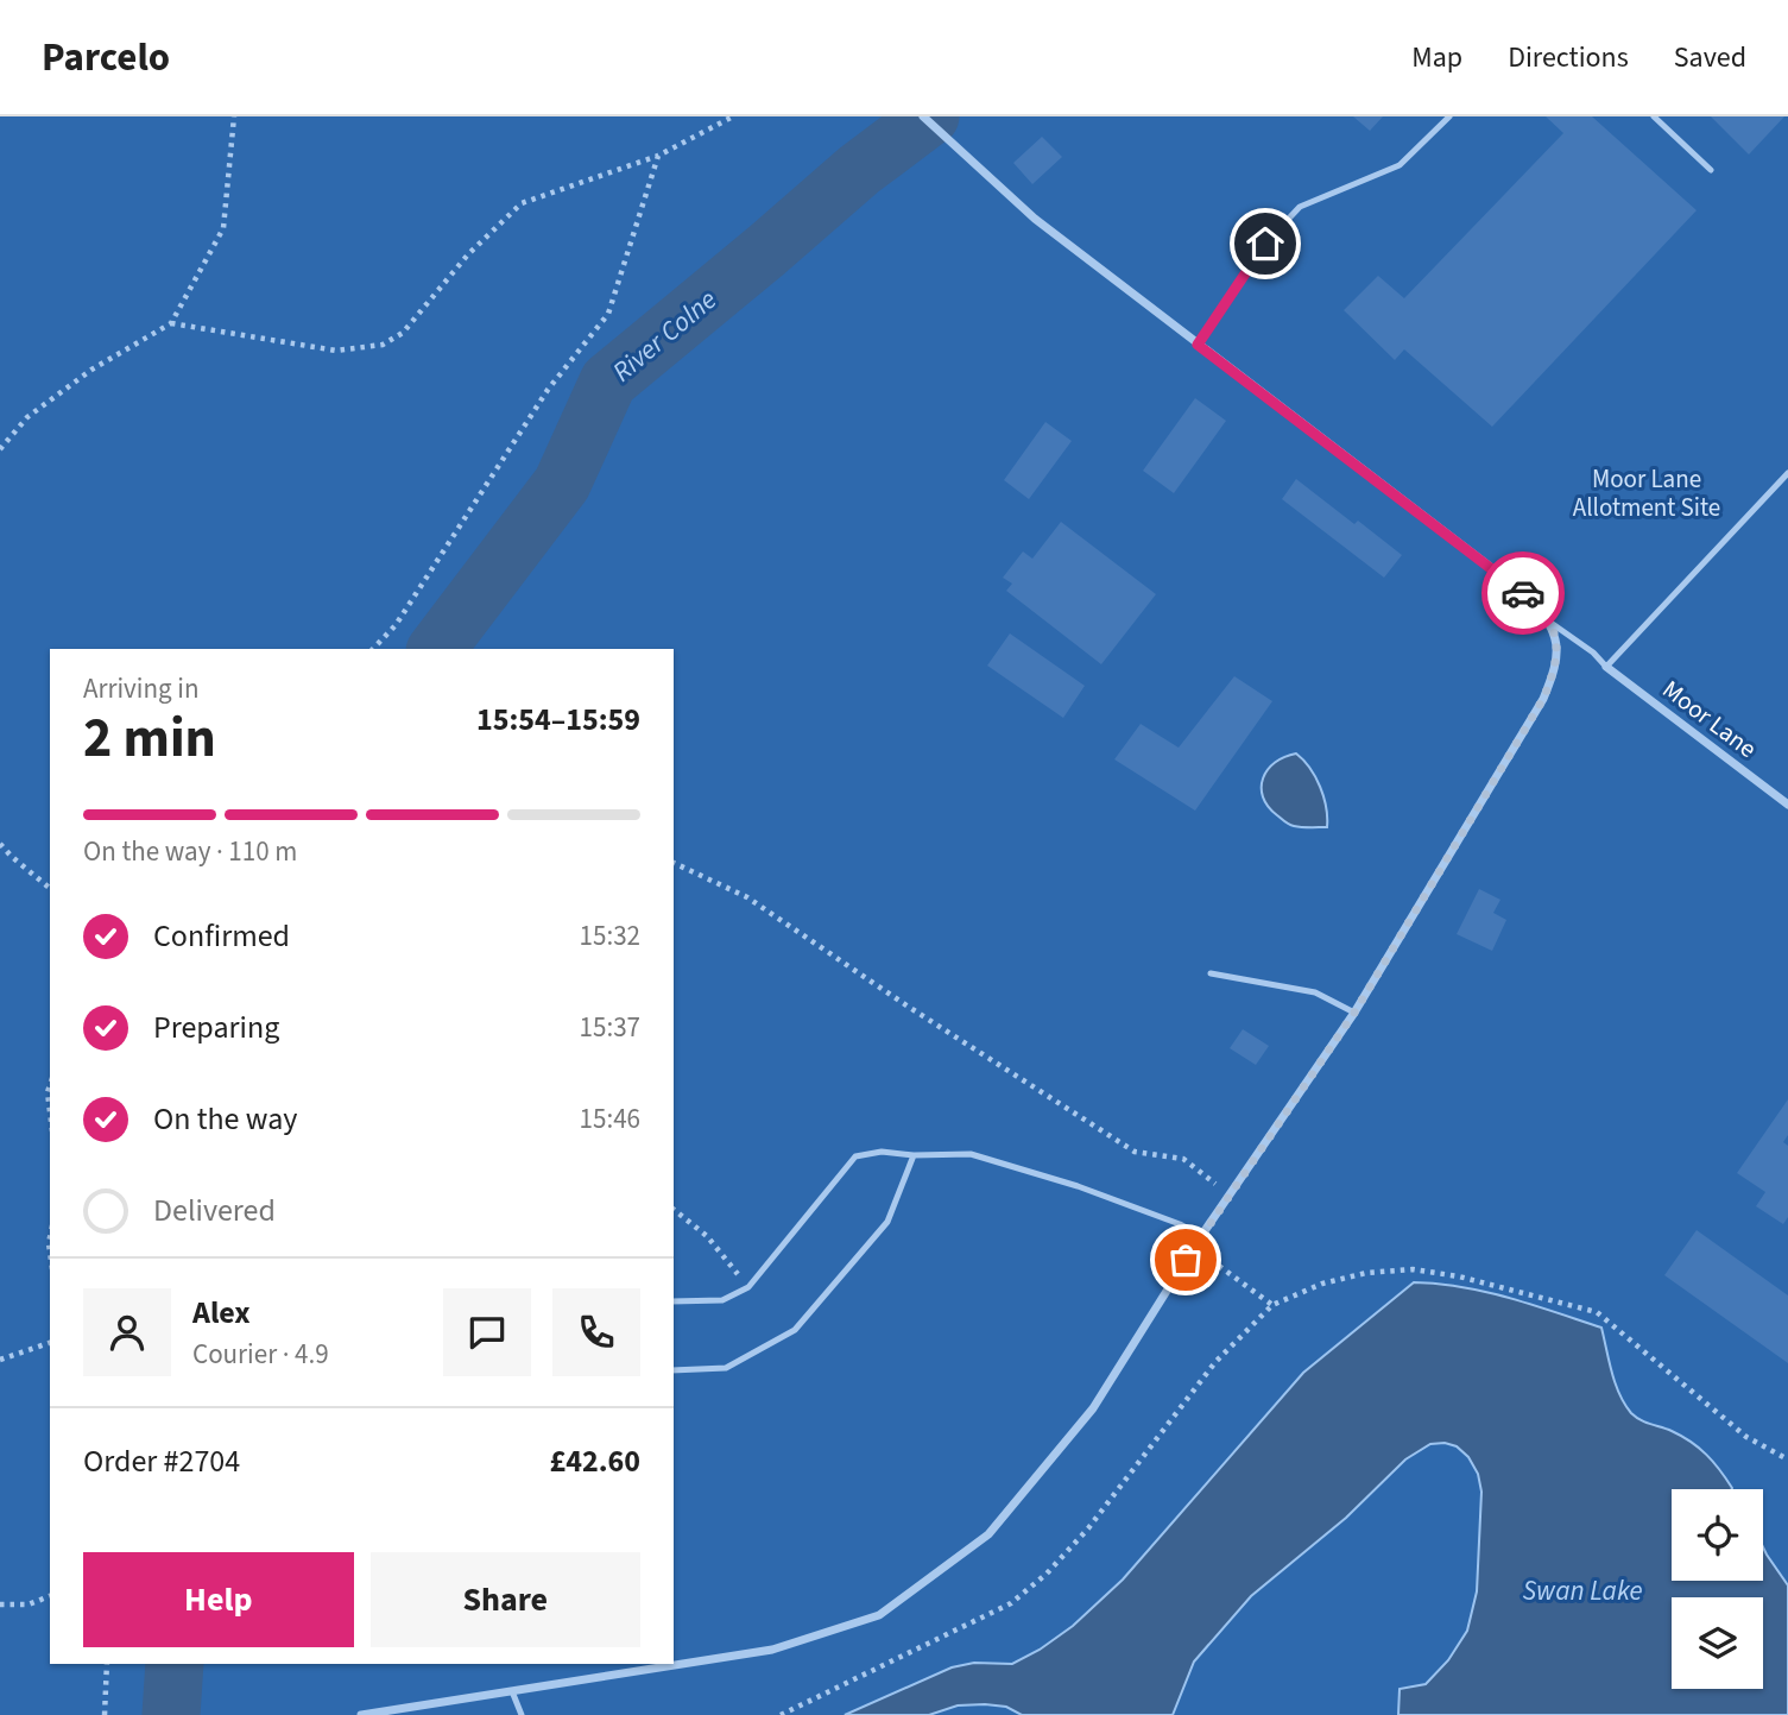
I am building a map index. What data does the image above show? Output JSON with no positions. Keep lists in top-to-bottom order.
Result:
{
  "streets": {
    "street": ["Moor Lane"]
  },
  "water": ["River Colne", "Swan Lake"],
  "parks": ["Moor Lane Allotment Site"],
  "page": {
    "header": "Parcelo",
    "nav": ["Map", "Directions", "Saved"],
    "heading": ["2 min", "Arriving in", "15:54–15:59"],
    "panel": [
      "Alex",
      "Courier · 4.9",
      "Order #2704",
      "£42.60"
    ],
    "bar": "On the way · 110 m",
    "list": [
      ["Confirmed", "15:32"],
      ["Preparing", "15:37"],
      ["On the way", "15:46"],
      "Delivered"
    ],
    "buttons": ["Help", "Share"]
  }
}
